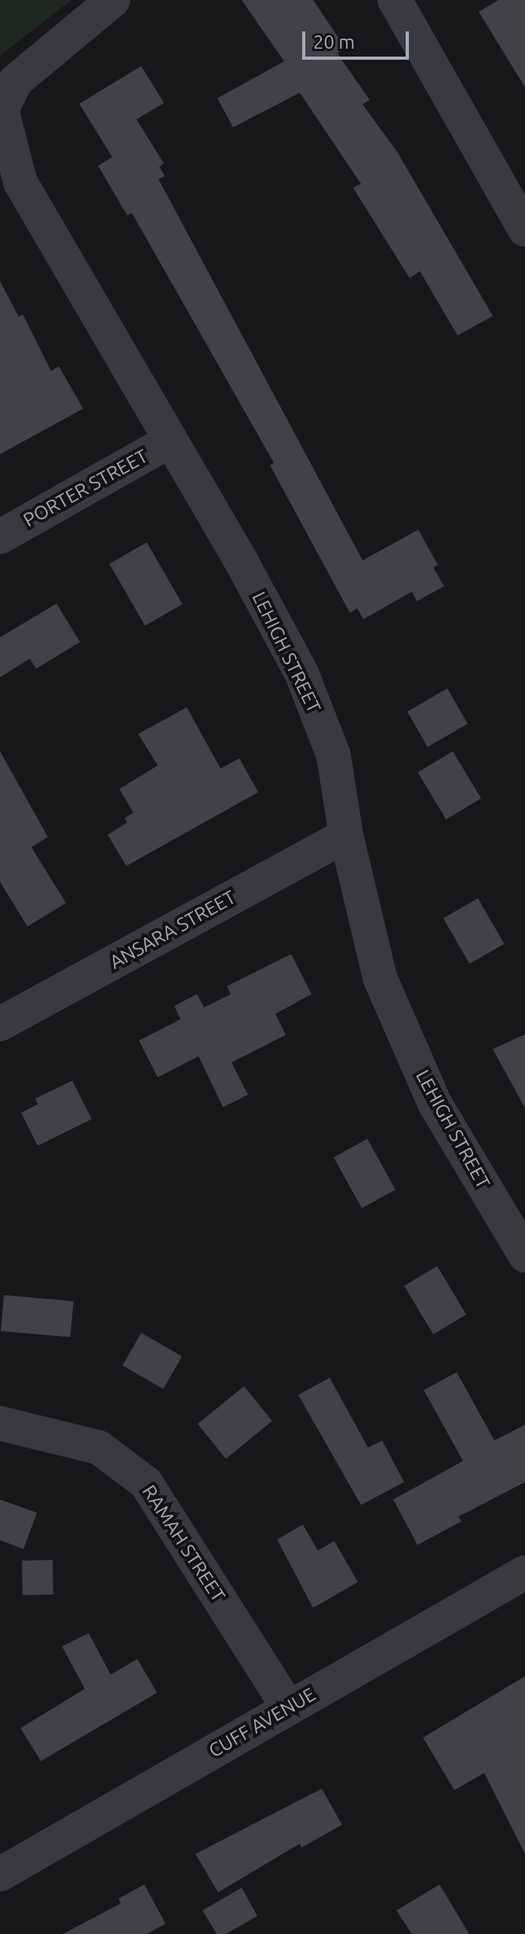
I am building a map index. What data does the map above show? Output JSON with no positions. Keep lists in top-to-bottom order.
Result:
{
  "streets": {
    "street": [
      "PORTER STREET",
      "LEHIGH STREET",
      "ANSARA STREET",
      "RAMAH STREET",
      "CUFF AVENUE"
    ]
  },
  "crossings": [
    ["PORTER STREET", "LEHIGH STREET"],
    ["LEHIGH STREET", "ANSARA STREET"],
    ["RAMAH STREET", "CUFF AVENUE"]
  ],
  "scale_bar": "20 m"
}
